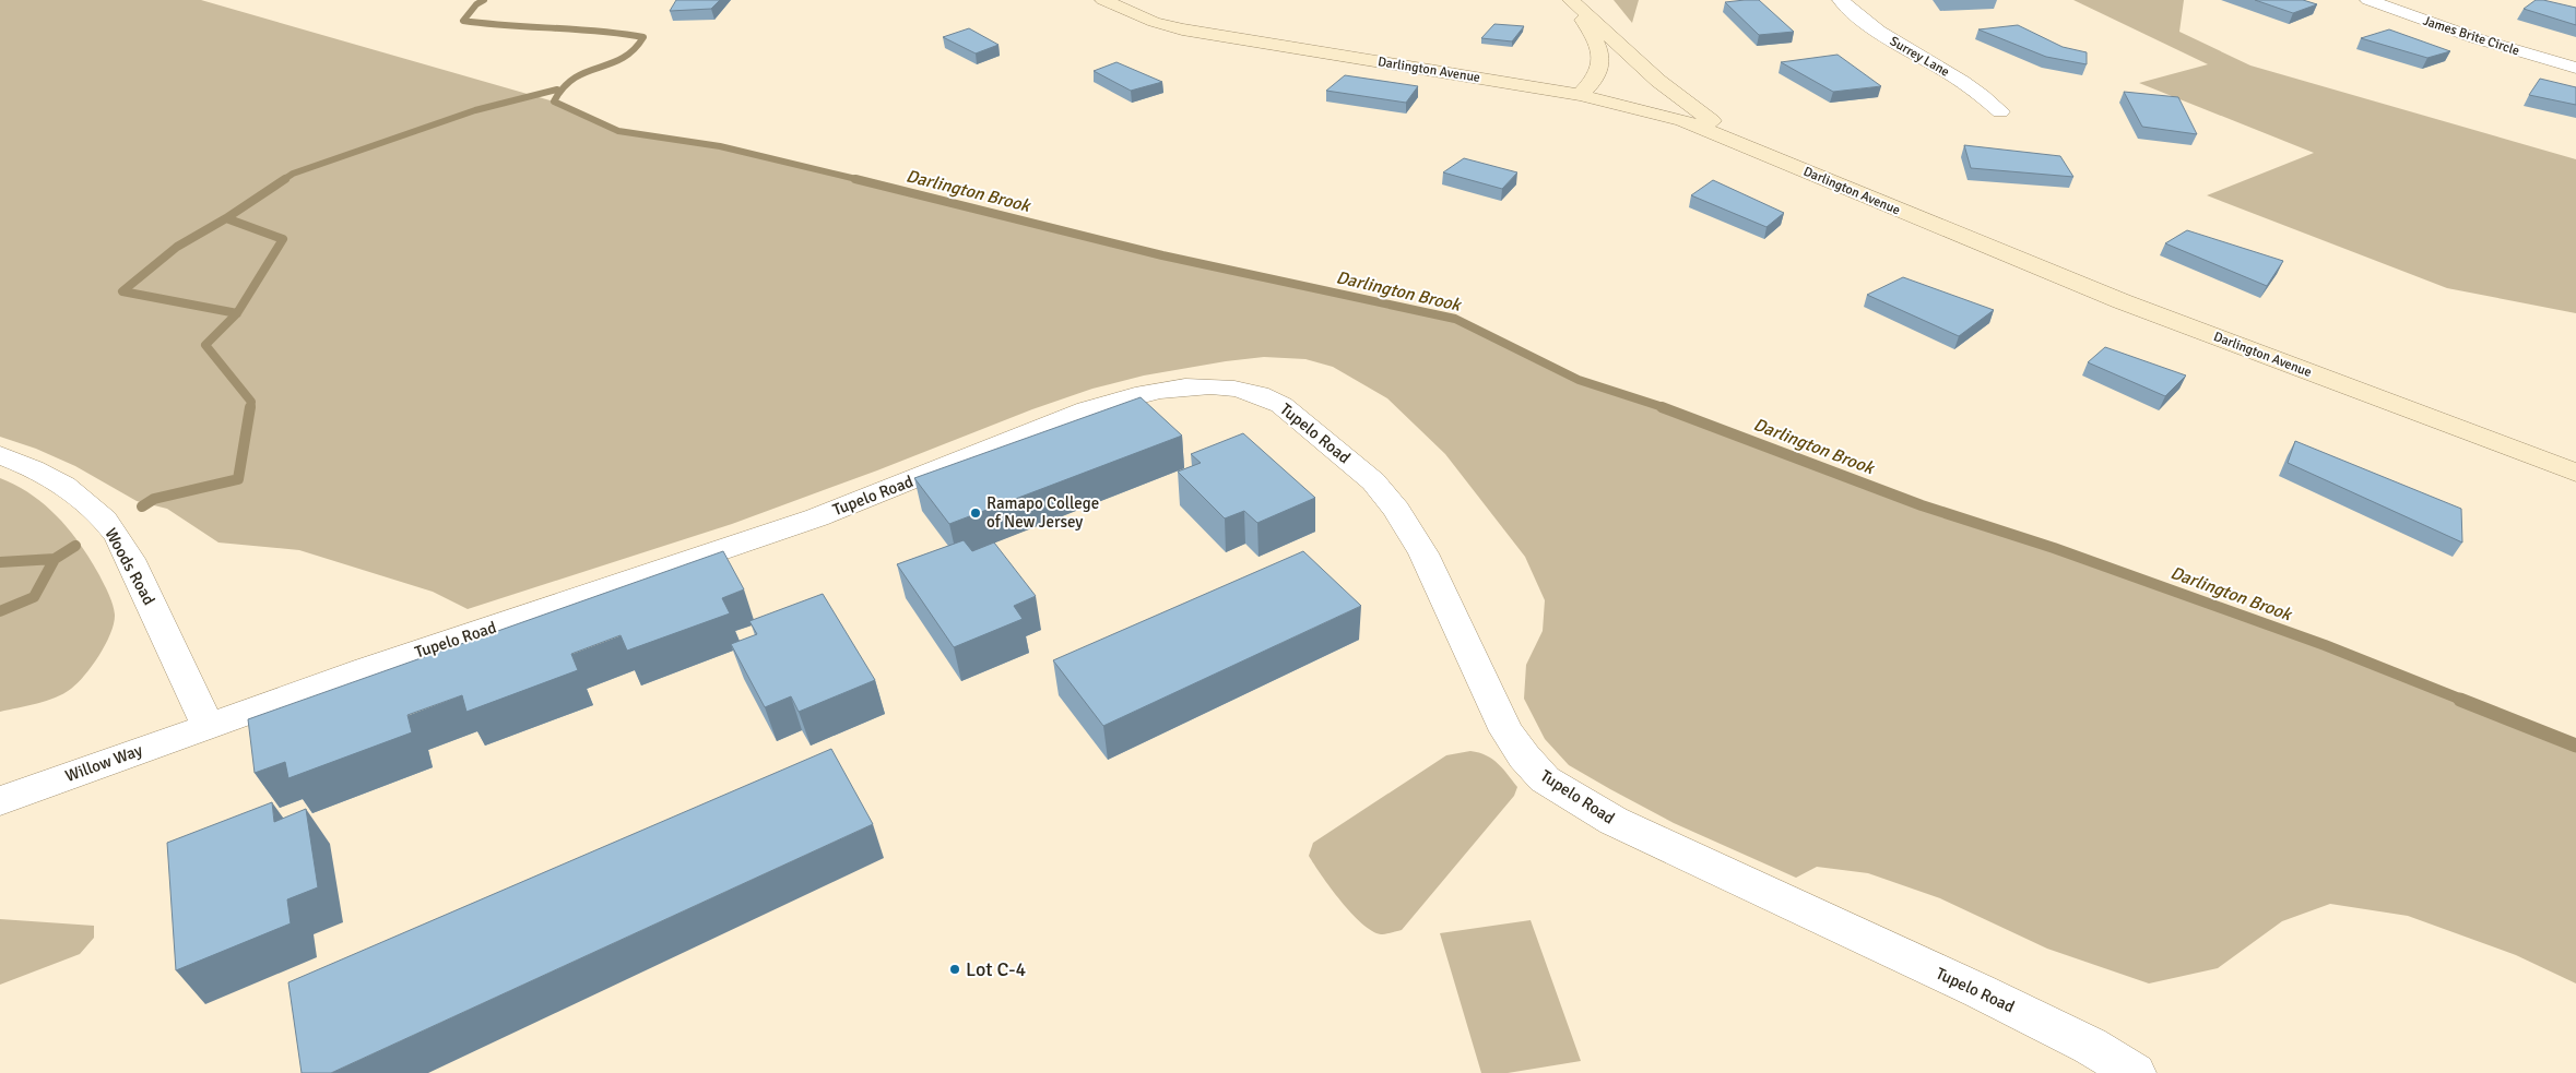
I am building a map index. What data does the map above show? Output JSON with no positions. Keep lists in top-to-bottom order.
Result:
{
  "streets": {
    "main road": ["Darlington Avenue"],
    "street": [
      "James Brite Circle",
      "Surrey Lane",
      "Tupelo Road",
      "Woods Road",
      "Willow Way"
    ]
  },
  "crossings": [
    ["Tupelo Road", "Woods Road"],
    ["Tupelo Road", "Willow Way"],
    ["Woods Road", "Willow Way"]
  ],
  "water": ["Darlington Brook"],
  "places": ["Ramapo College of New Jersey", "Lot C-4"]
}
